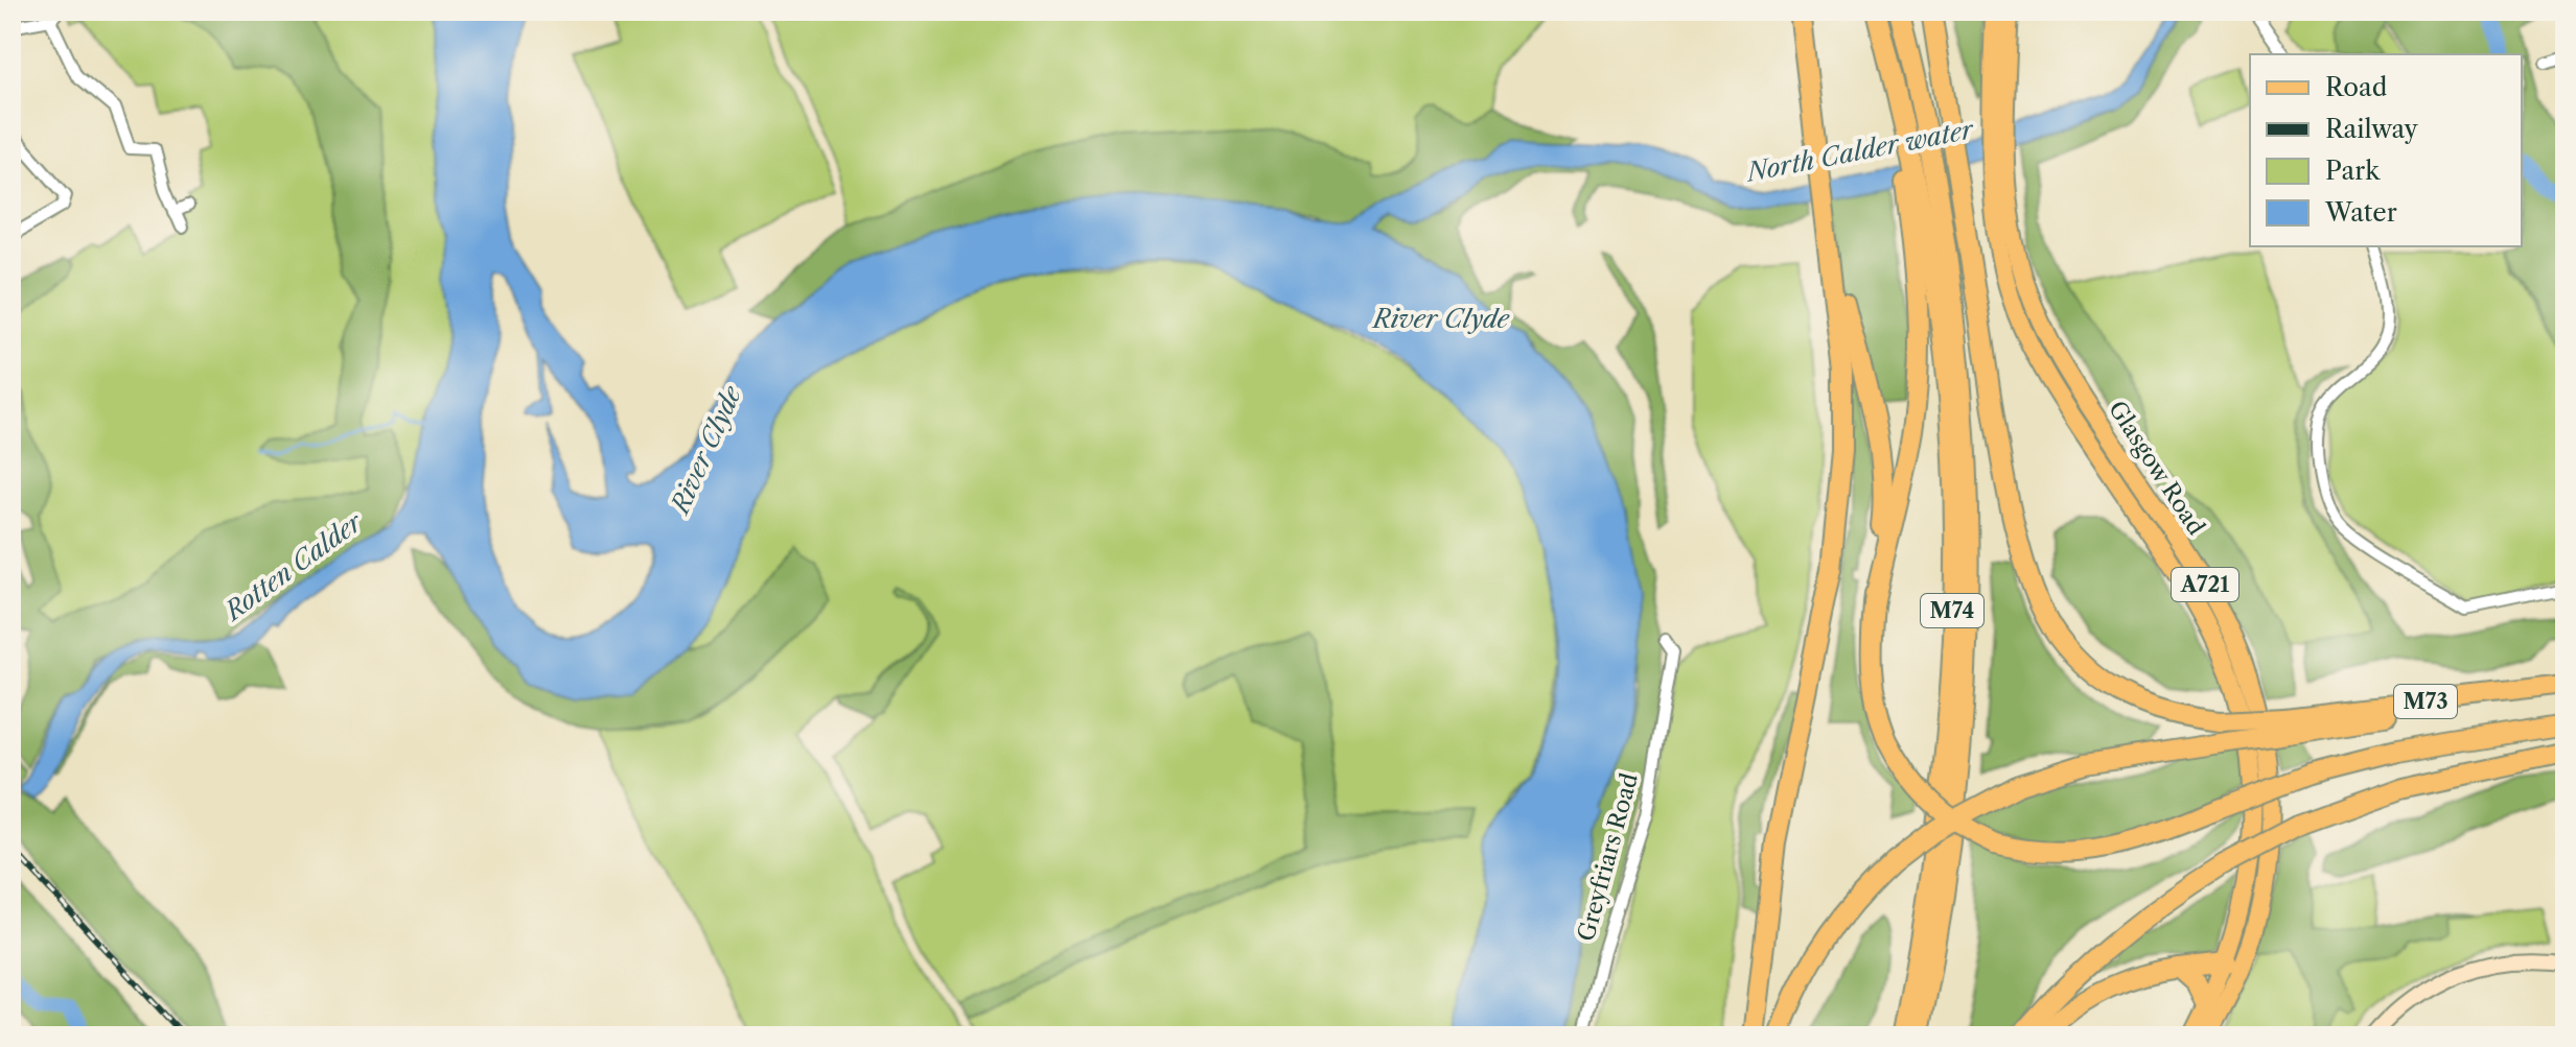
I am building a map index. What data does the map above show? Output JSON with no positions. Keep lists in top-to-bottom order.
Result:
{
  "streets": {
    "highway": ["M74", "M73"],
    "main road": ["Glasgow Road", "A721"],
    "street": ["Greyfriars Road"]
  },
  "crossings": [
    ["Glasgow Road", "A721"]
  ],
  "water": ["North Calder water", "River Clyde", "Rotten Calder"],
  "legend": [
    "Road",
    "Railway",
    "Park",
    "Water"
  ]
}
